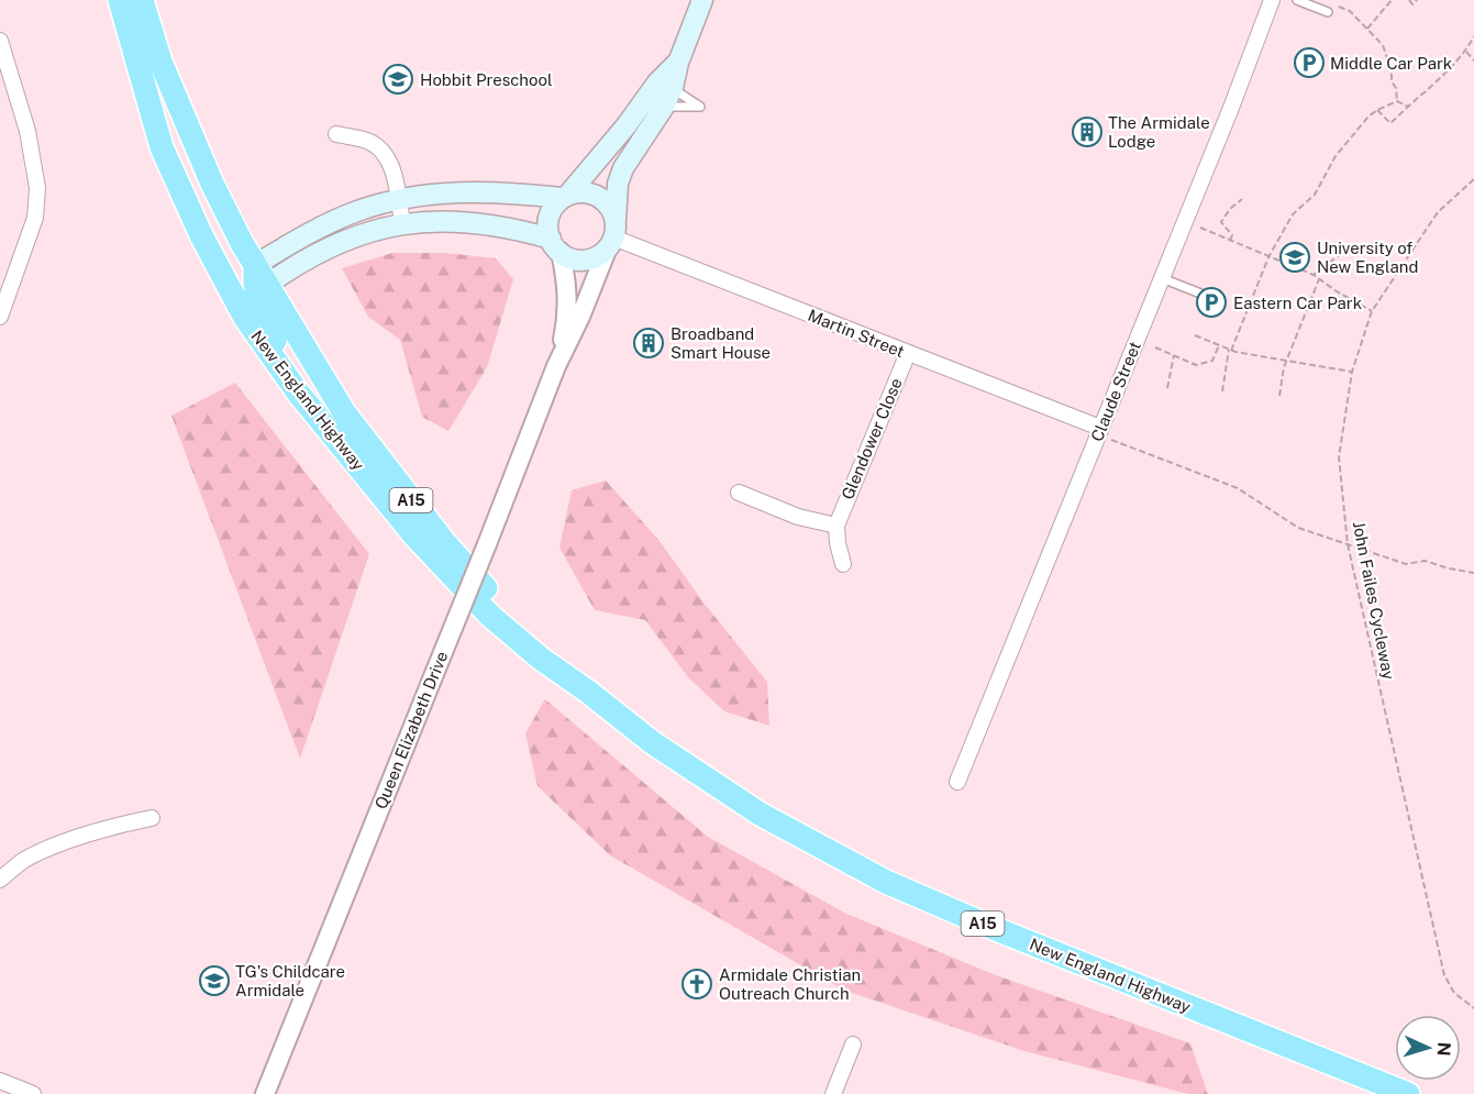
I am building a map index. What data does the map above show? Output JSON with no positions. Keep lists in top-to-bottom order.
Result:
{
  "streets": {
    "highway": ["New England Highway", "A15"],
    "main road": ["Queen Elizabeth Drive"],
    "street": ["Martin Street", "Claude Street", "Glendower Close"],
    "path": ["John Failes Cycleway"]
  },
  "crossings": [
    ["Martin Street", "Claude Street"],
    ["Martin Street", "Glendower Close"],
    ["Martin Street", "Queen Elizabeth Drive"]
  ],
  "places": {
    "parking": ["Middle Car Park", "Eastern Car Park"],
    "school or university": ["Hobbit Preschool", "University of New England", "TG's Childcare Armidale"],
    "building": ["The Armidale Lodge", "Broadband Smart House"],
    "church": ["Armidale Christian Outreach Church"]
  },
  "north": "right"
}
